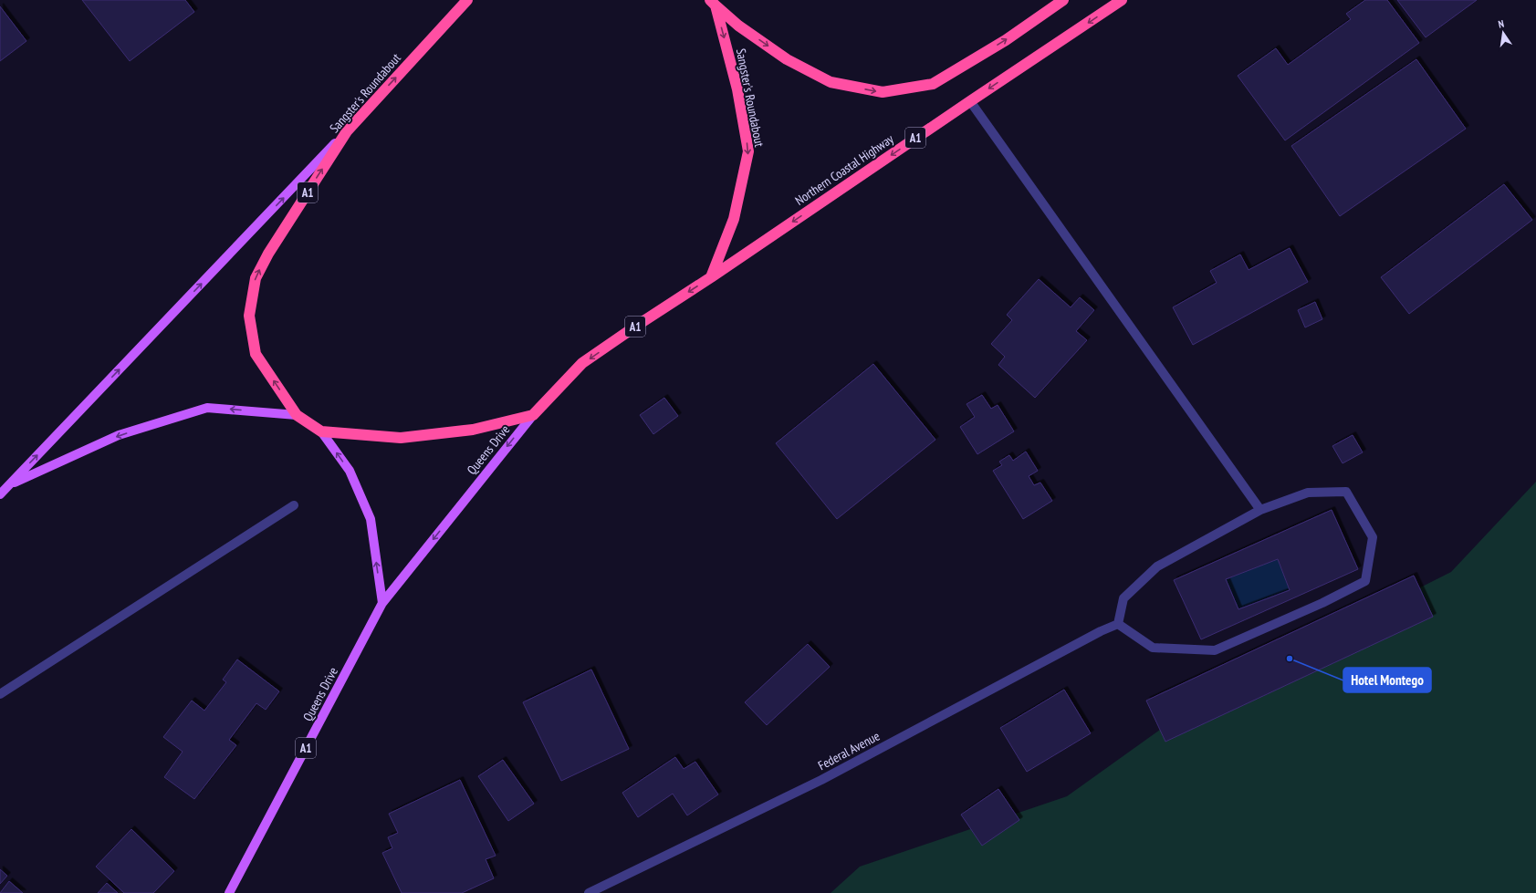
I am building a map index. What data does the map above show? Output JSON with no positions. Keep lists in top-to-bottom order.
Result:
{
  "streets": {
    "highway": ["Sangster's Roundabout", "A1", "Northern Coastal Highway"],
    "main road": ["Queens Drive"],
    "street": ["Federal Avenue"]
  },
  "crossings": [
    ["Sangster's Roundabout", "A1"],
    ["Sangster's Roundabout", "Northern Coastal Highway"],
    ["Sangster's Roundabout", "Queens Drive"],
    ["A1", "Northern Coastal Highway"],
    ["A1", "Queens Drive"]
  ],
  "one_way": ["Northern Coastal Highway", "Queens Drive"],
  "places": ["Hotel Montego"],
  "north": "top"
}
